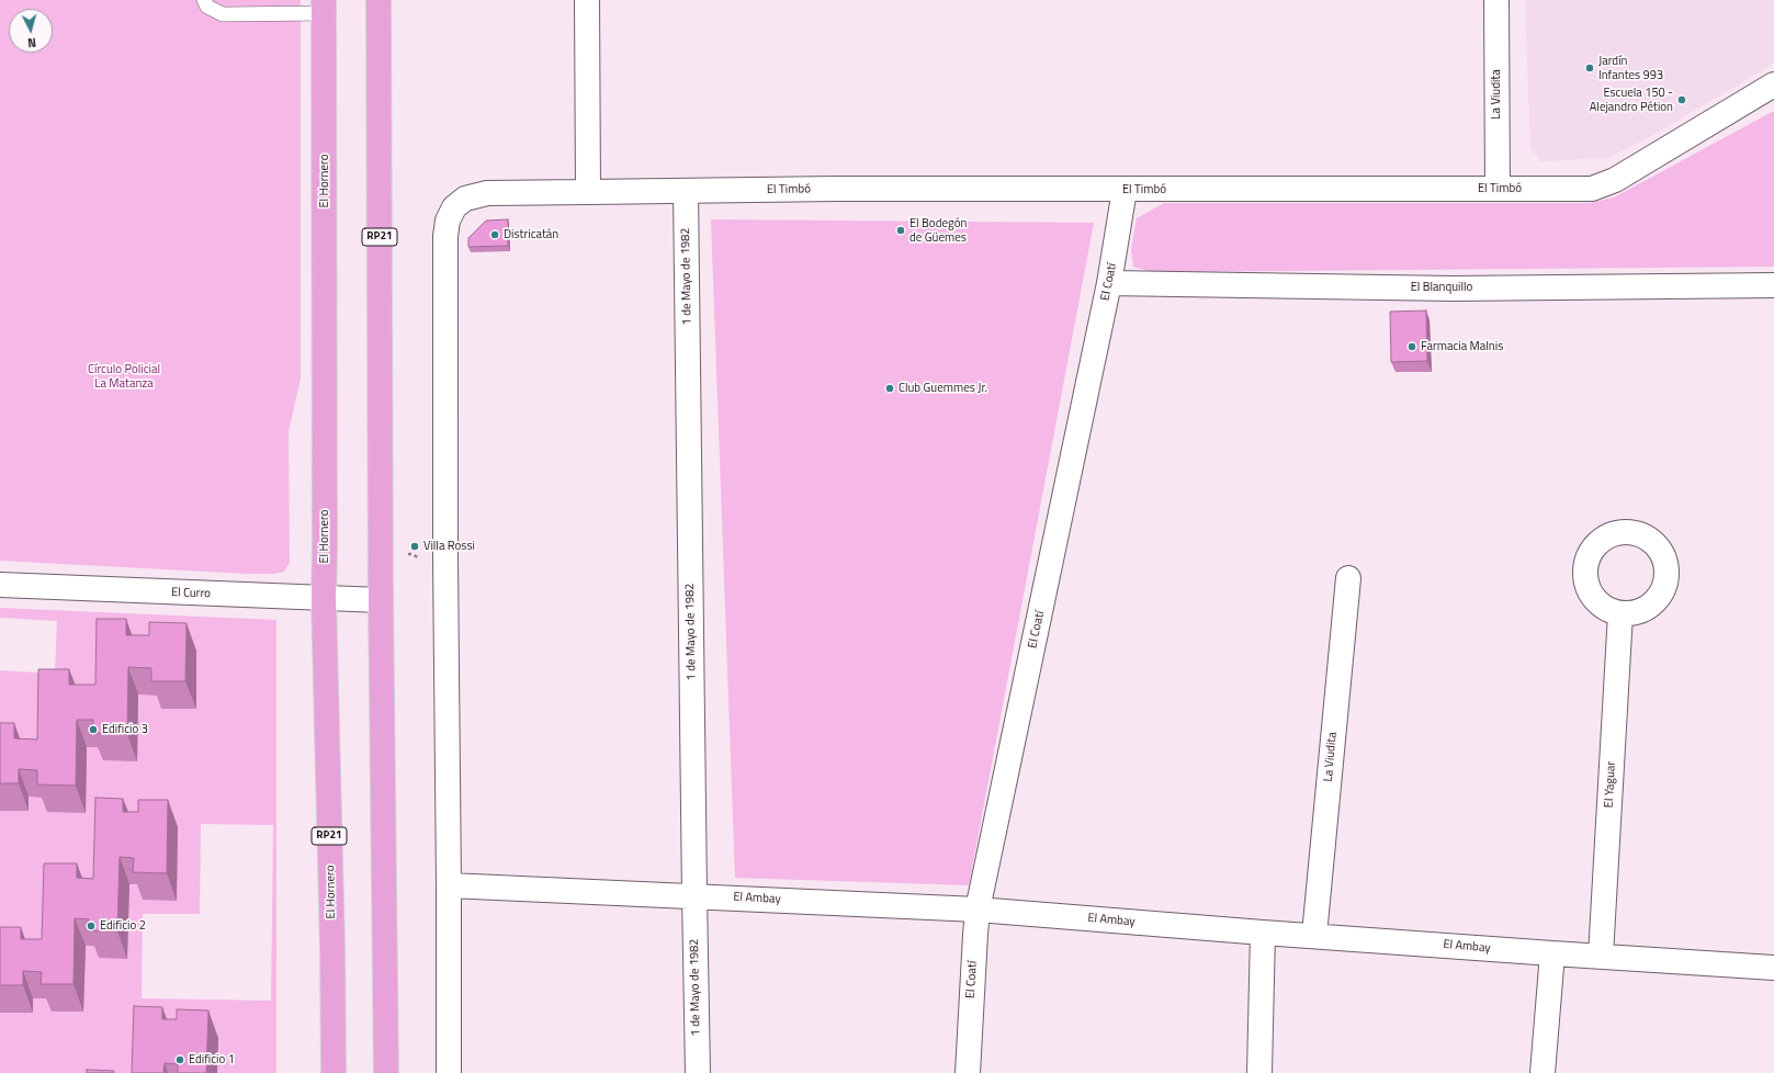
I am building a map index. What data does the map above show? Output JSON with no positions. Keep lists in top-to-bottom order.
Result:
{
  "streets": {
    "main road": ["El Hornero", "RP21"],
    "street": [
      "La Viudita",
      "El Timbó",
      "1 de Mayo de 1982",
      "El Coatí",
      "El Blanquillo",
      "El Curro",
      "El Yaguar",
      "El Ambay"
    ]
  },
  "crossings": [
    ["La Viudita", "El Timbó"],
    ["La Viudita", "El Ambay"],
    ["El Hornero", "El Curro"],
    ["El Timbó", "1 de Mayo de 1982"],
    ["El Timbó", "El Coatí"],
    ["El Timbó", "El Ambay"],
    ["RP21", "El Curro"],
    ["1 de Mayo de 1982", "El Ambay"],
    ["El Coatí", "El Blanquillo"],
    ["El Coatí", "El Ambay"],
    ["El Yaguar", "El Ambay"]
  ],
  "parks": ["Círculo Policial La Matanza"],
  "places": [
    "Jardín Infantes 993",
    "Escuela 150 - Alejandro Pétion",
    "El Bodegón de Güemes",
    "Districatán",
    "Farmacia Malnis",
    "Club Guemmes Jr.",
    "Villa Rossi",
    "Edificio 3",
    "Edificio 2",
    "Edificio 1"
  ],
  "north": "bottom"
}
